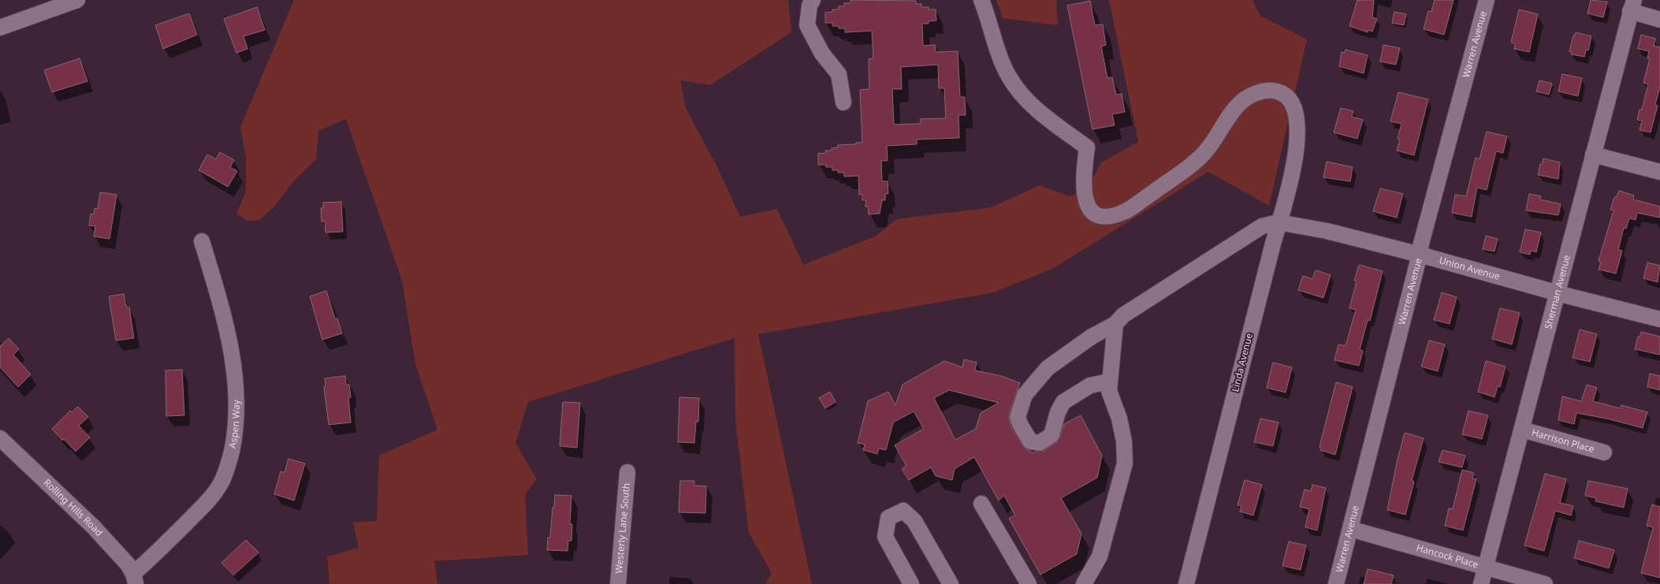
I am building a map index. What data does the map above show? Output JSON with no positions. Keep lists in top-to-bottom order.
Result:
{
  "streets": {
    "street": [
      "Warren Avenue",
      "Union Avenue",
      "Sherman Avenue",
      "Linda Avenue",
      "Aspen Way",
      "Harrison Place",
      "Rolling Hills Road",
      "Westerly Lane South",
      "Hancock Place"
    ]
  },
  "crossings": [
    ["Warren Avenue", "Union Avenue"],
    ["Warren Avenue", "Hancock Place"],
    ["Union Avenue", "Sherman Avenue"],
    ["Union Avenue", "Linda Avenue"],
    ["Sherman Avenue", "Harrison Place"],
    ["Sherman Avenue", "Hancock Place"],
    ["Aspen Way", "Rolling Hills Road"]
  ]
}
